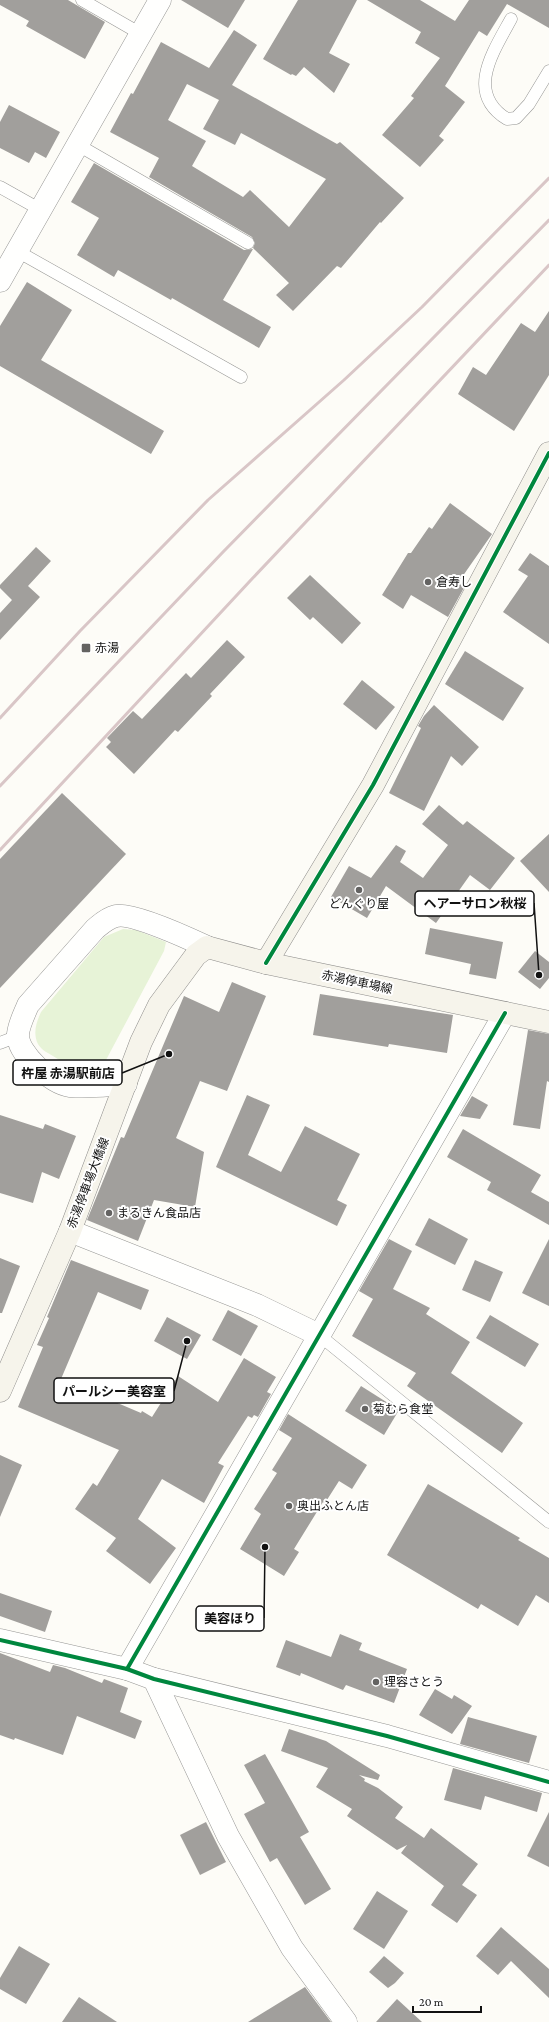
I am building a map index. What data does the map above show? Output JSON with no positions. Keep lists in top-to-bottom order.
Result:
{
  "streets": {
    "main road": ["赤湯停車場線", "赤湯停車場大橋線"]
  },
  "crossings": [
    ["赤湯停車場線", "赤湯停車場大橋線"]
  ],
  "places": {
    "other": [
      "倉寿し",
      "どんぐり屋",
      "ヘアーサロン秋桜",
      "杵屋 赤湯駅前店",
      "まるきん食品店",
      "パールシー美容室",
      "菊むら食堂",
      "奥出ふとん店",
      "美容ほり",
      "理容さとう"
    ],
    "transit": ["赤湯"]
  },
  "scale_bar": "20 m"
}
